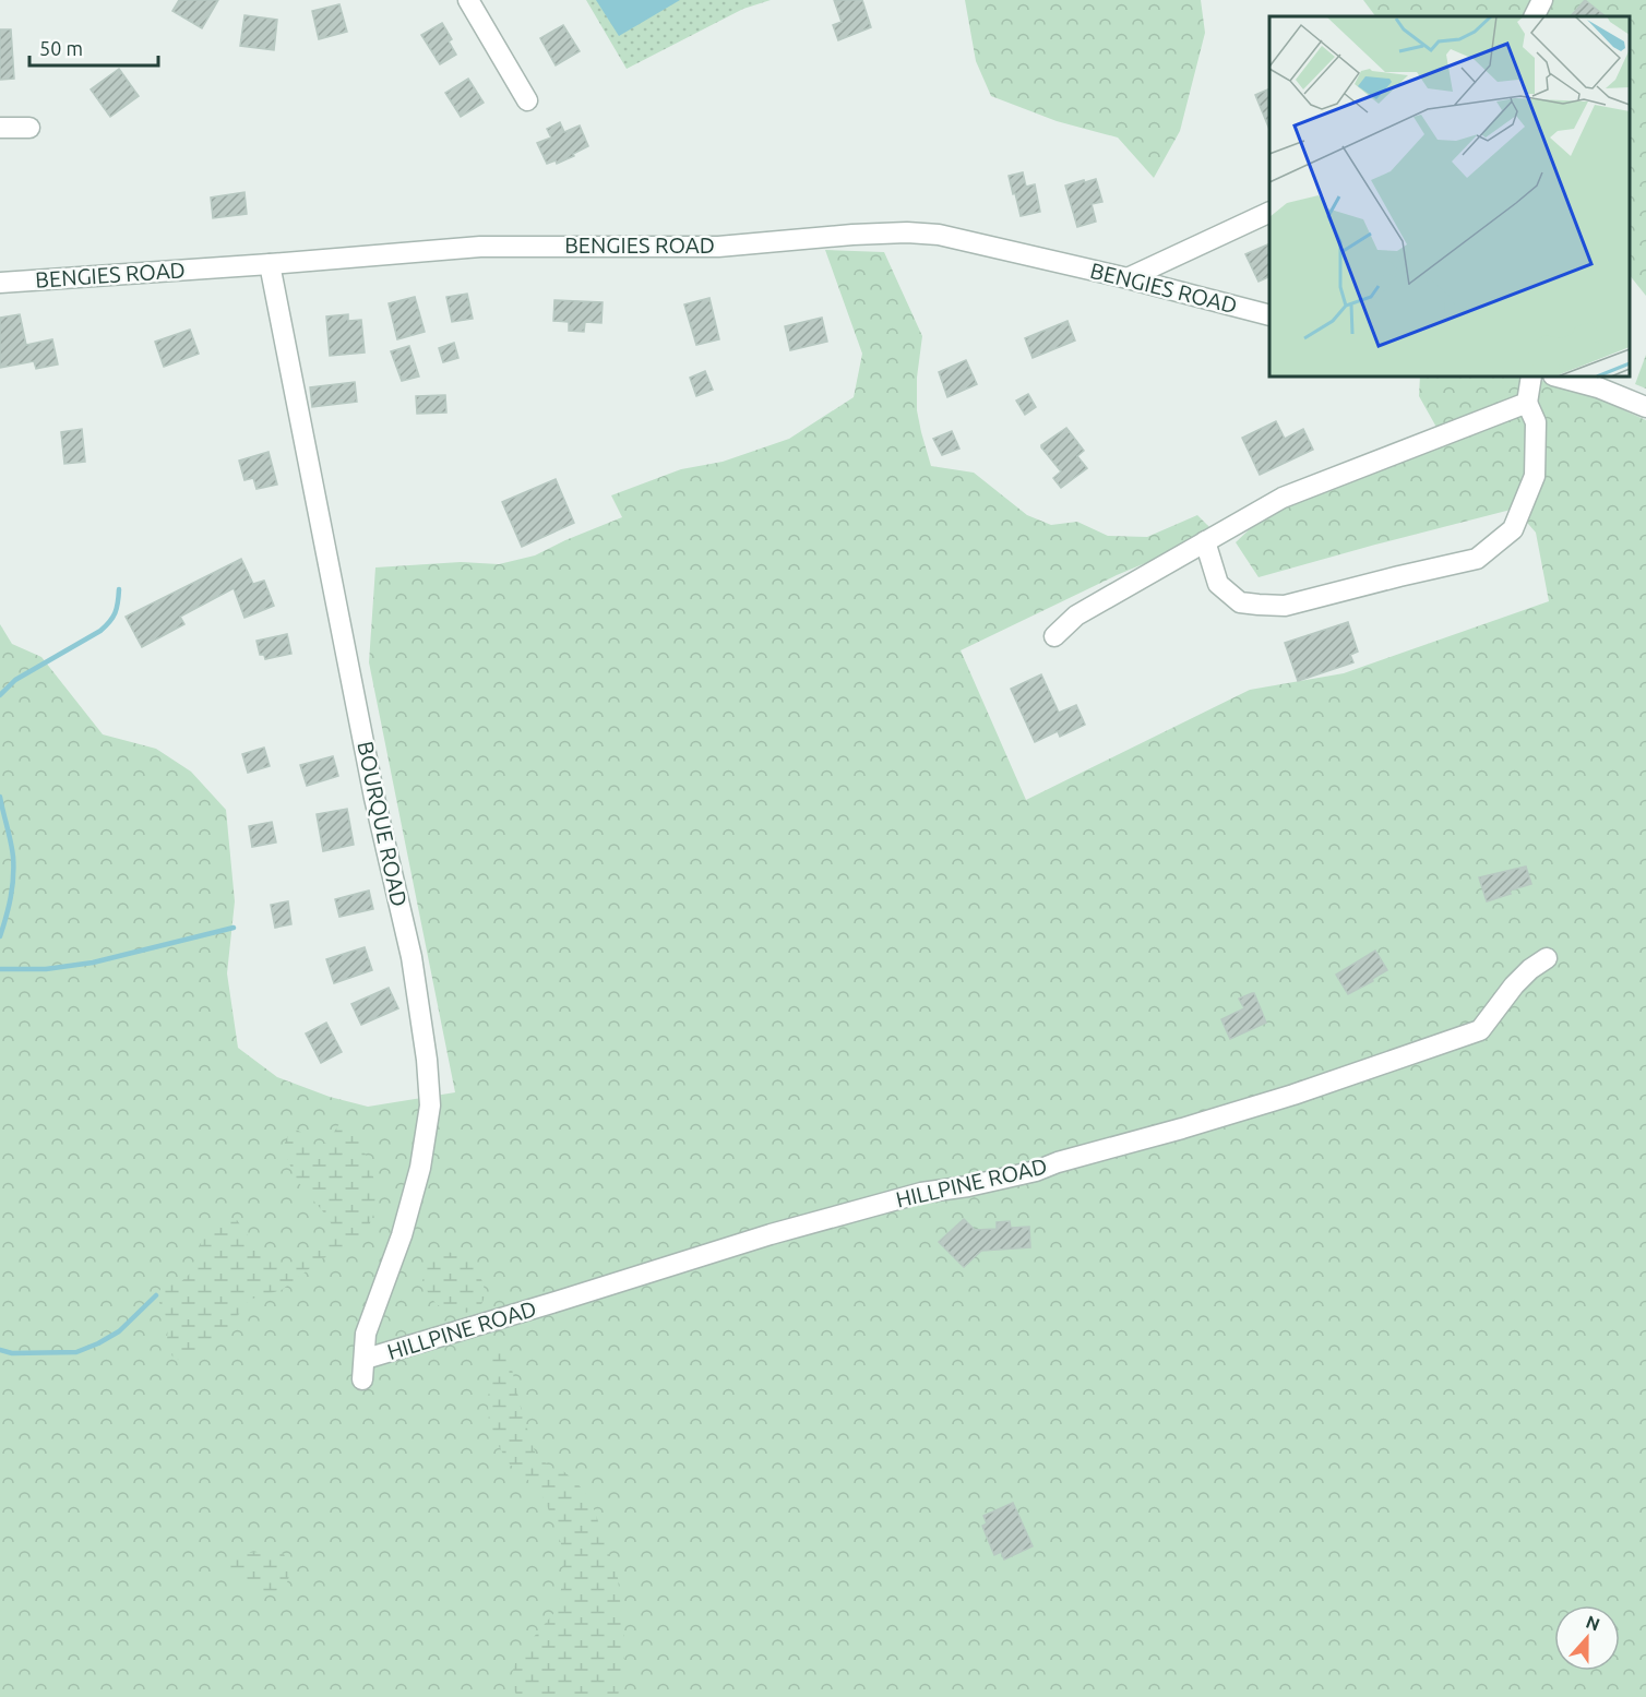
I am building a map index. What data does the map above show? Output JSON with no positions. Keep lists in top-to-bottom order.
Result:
{
  "streets": {
    "street": ["BENGIES ROAD", "BOURQUE ROAD", "HILLPINE ROAD"]
  },
  "crossings": [
    ["BENGIES ROAD", "BOURQUE ROAD"],
    ["BOURQUE ROAD", "HILLPINE ROAD"]
  ],
  "scale_bar": "50 m",
  "north": "top"
}
